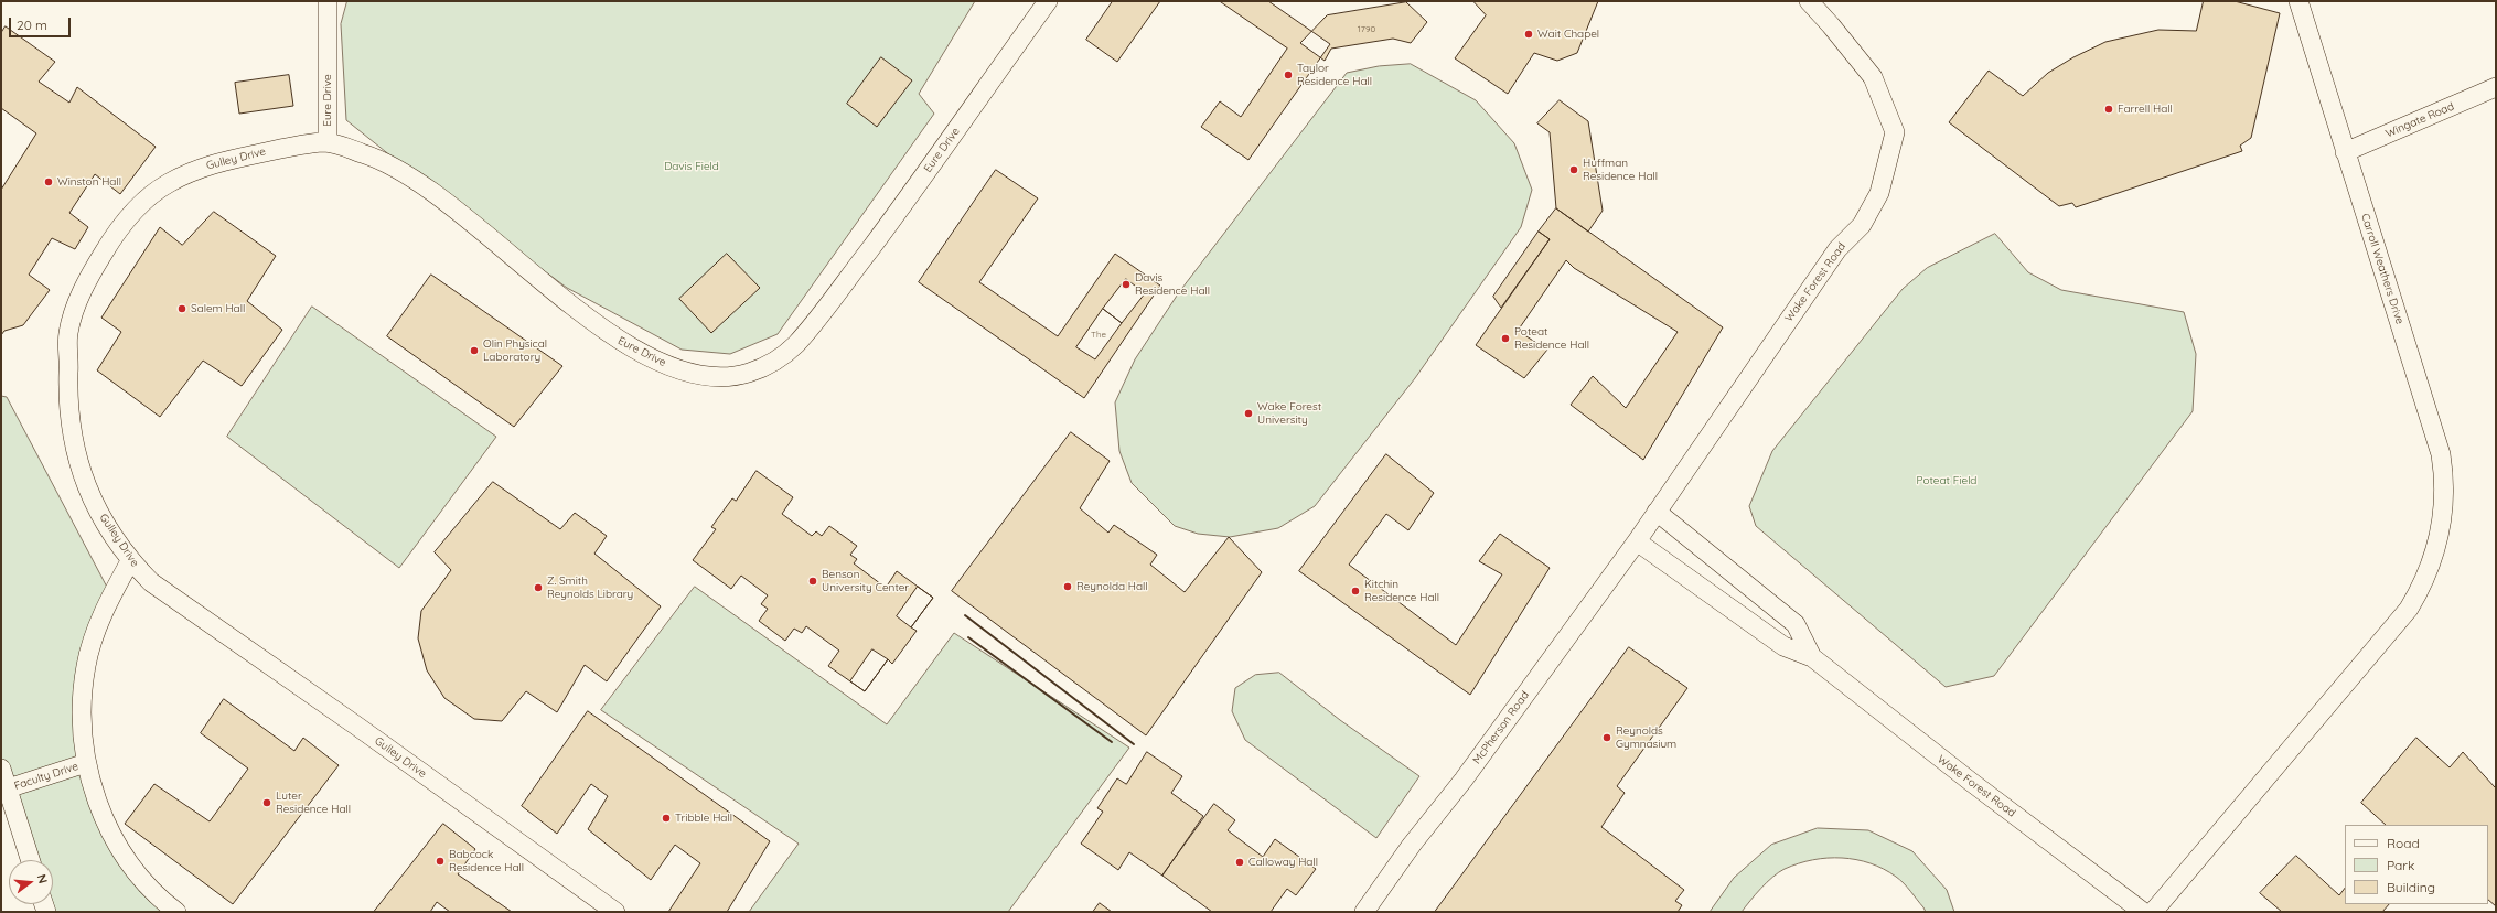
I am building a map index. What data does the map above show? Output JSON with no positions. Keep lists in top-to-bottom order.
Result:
{
  "streets": {
    "street": [
      "Eure Drive",
      "Wingate Road",
      "Gulley Drive",
      "Carroll Weathers Drive",
      "Wake Forest Road",
      "McPherson Road",
      "Faculty Drive"
    ]
  },
  "crossings": [
    ["Eure Drive", "Gulley Drive"],
    ["Wingate Road", "Carroll Weathers Drive"],
    ["Wake Forest Road", "McPherson Road"]
  ],
  "parks": ["Davis Field", "Poteat Field"],
  "places": [
    "Wait Chapel",
    "Taylor Residence Hall",
    "Farrell Hall",
    "Huffman Residence Hall",
    "Winston Hall",
    "Davis Residence Hall",
    "Salem Hall",
    "Poteat Residence Hall",
    "Olin Physical Laboratory",
    "Wake Forest University",
    "Benson University Center",
    "Reynolda Hall",
    "Z. Smith Reynolds Library",
    "Kitchin Residence Hall",
    "Reynolds Gymnasium",
    "Luter Residence Hall",
    "Tribble Hall",
    "Babcock Residence Hall",
    "Calloway Hall"
  ],
  "house_numbers": ["1790", "The"],
  "legend": ["Road", "Park", "Building"],
  "scale_bar": "20 m",
  "north": "right"
}
